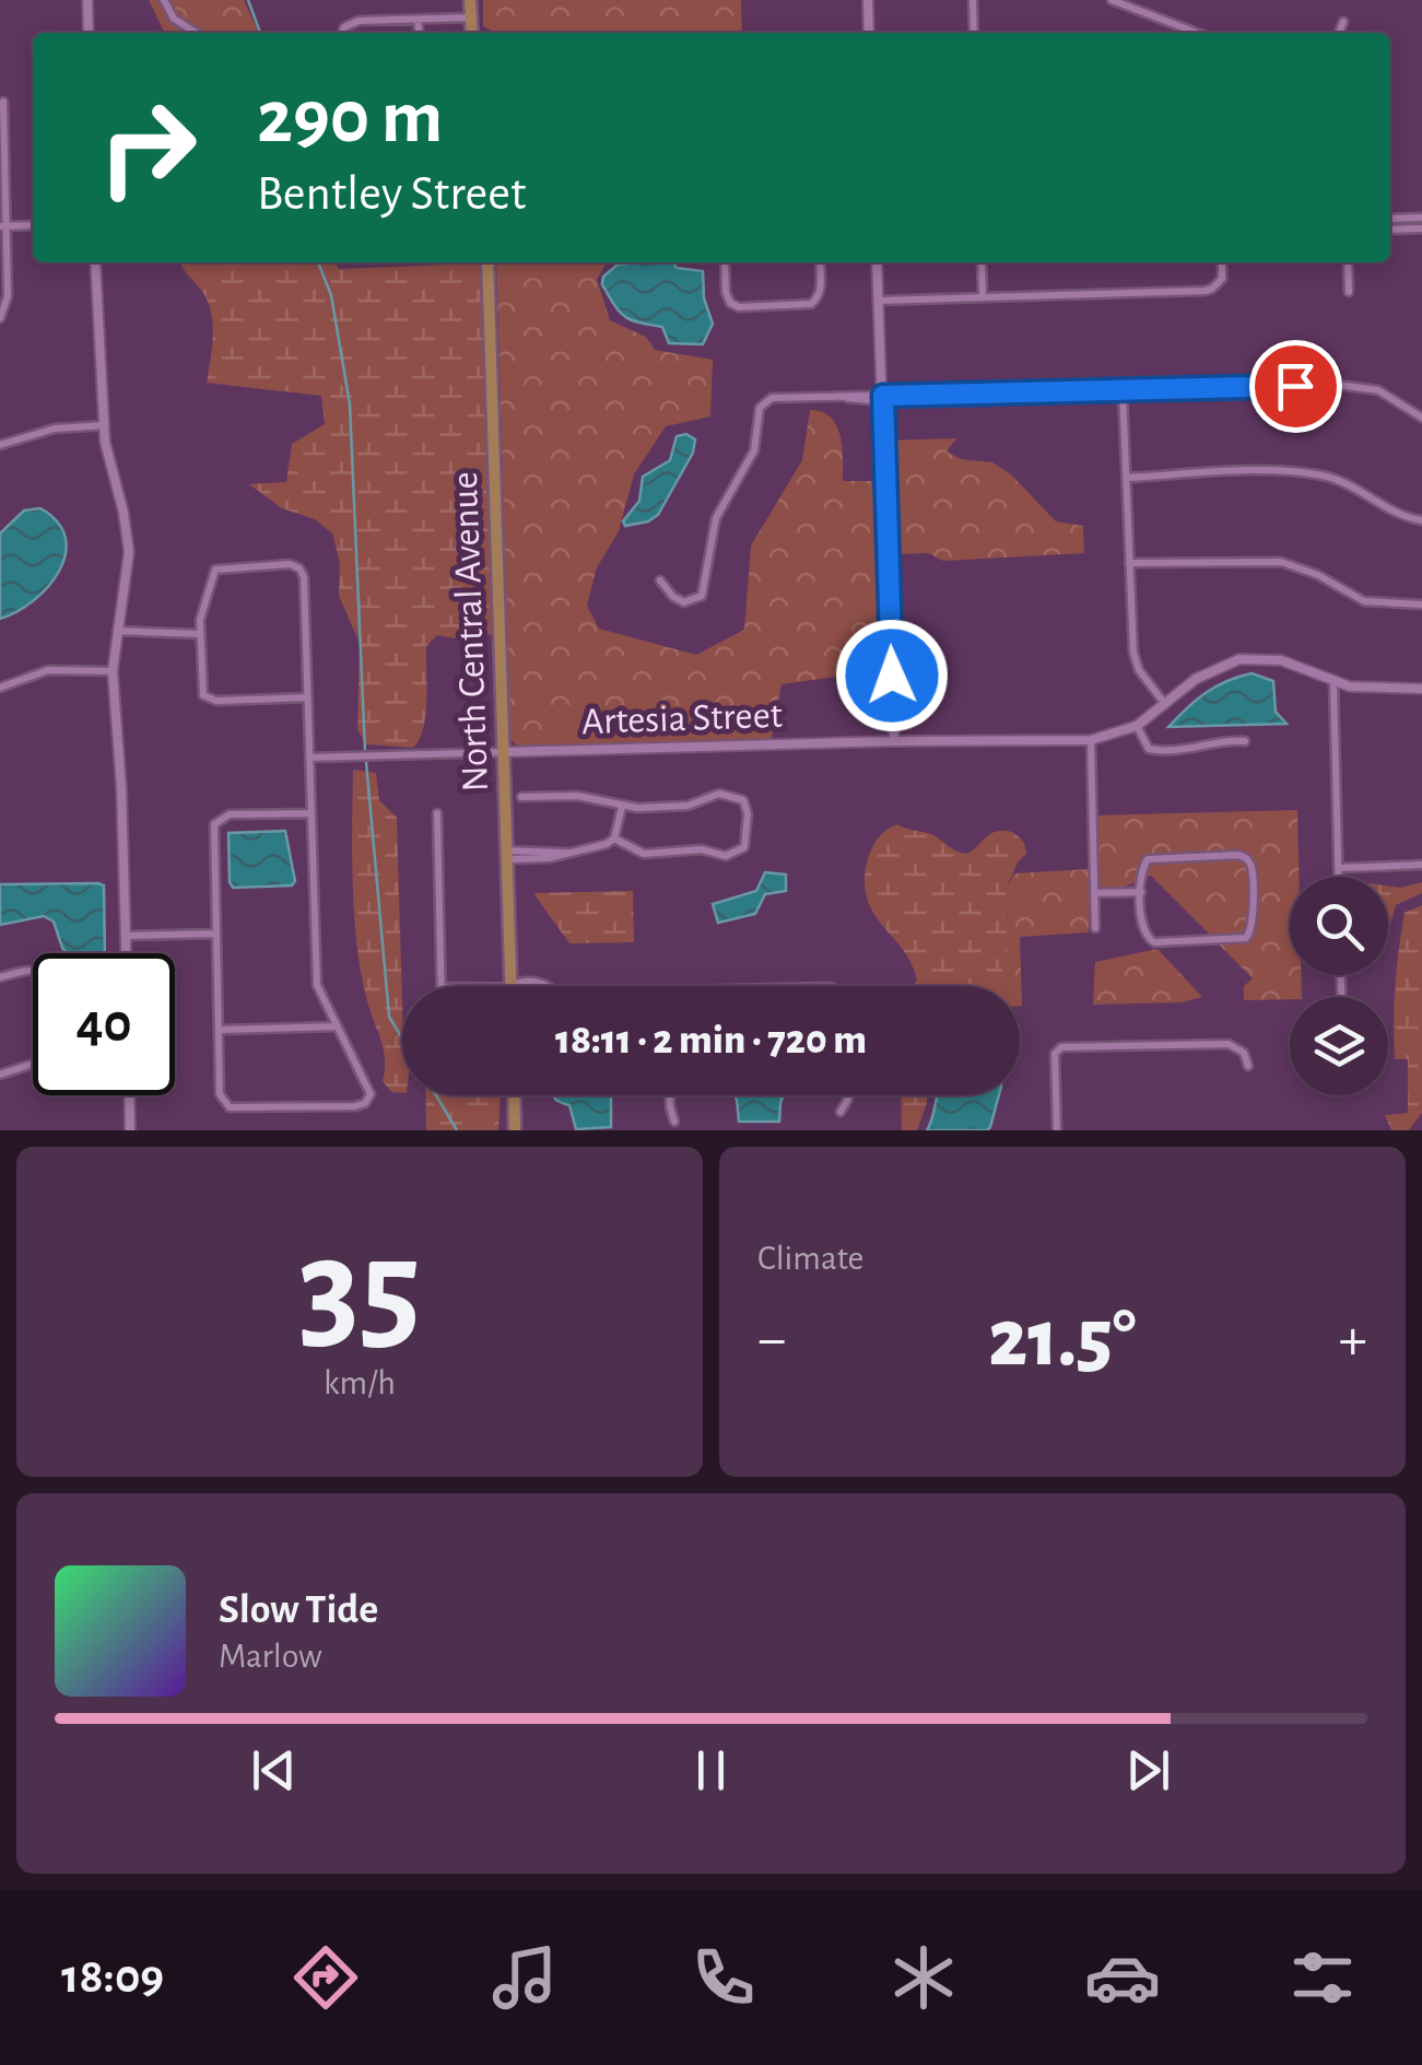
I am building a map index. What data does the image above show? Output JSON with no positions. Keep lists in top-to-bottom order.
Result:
{
  "streets": {
    "main road": ["North Central Avenue"],
    "street": ["Artesia Street"]
  },
  "crossings": [
    ["North Central Avenue", "Artesia Street"]
  ],
  "page": {
    "turn": ["290 m", "Bentley Street"],
    "limit": "40",
    "trip": "18:11 · 2 min · 720 m",
    "tile": [
      ["35", "km/h"],
      "Climate"
    ],
    "heat": ["−", "21.5°", "+"],
    "song": ["Slow Tide", "Marlow"],
    "tabs": "18:09"
  }
}
